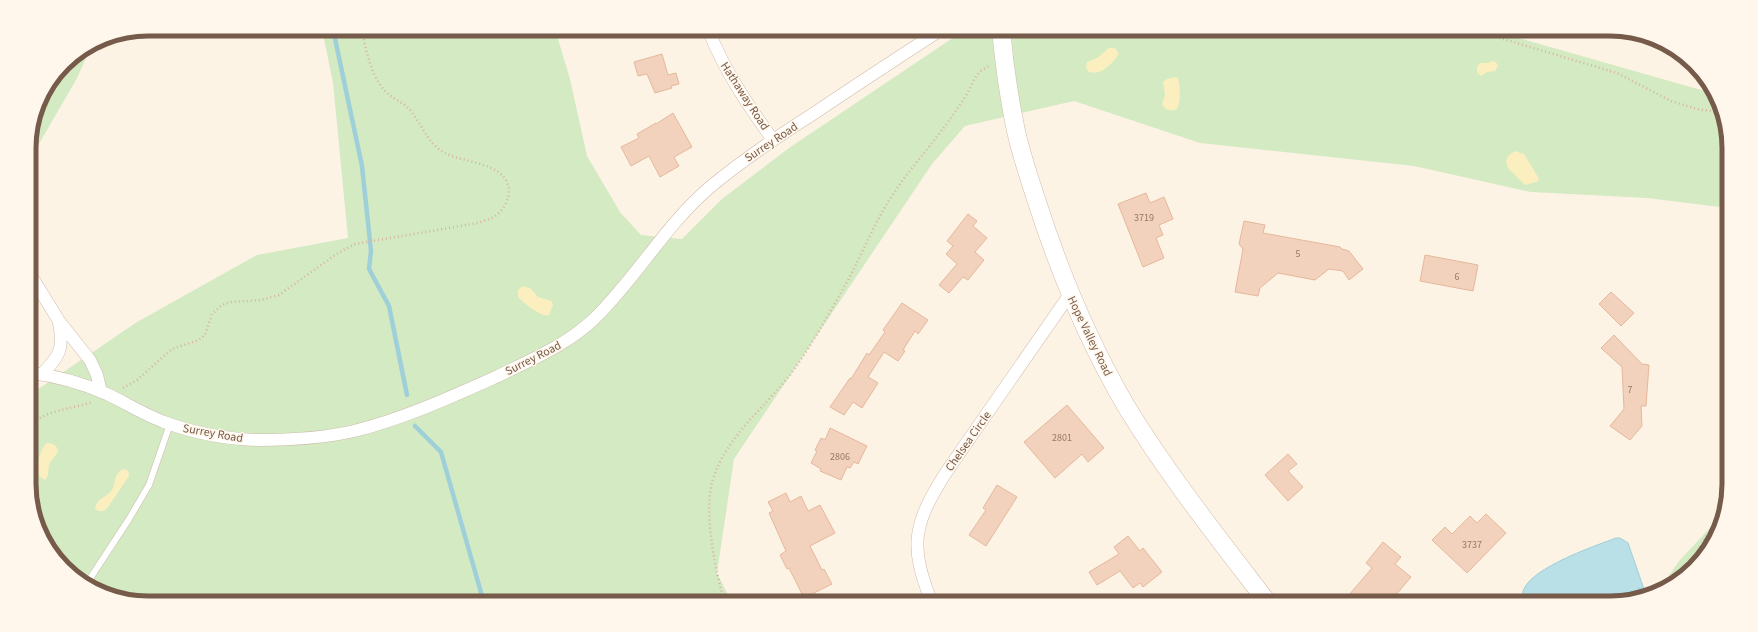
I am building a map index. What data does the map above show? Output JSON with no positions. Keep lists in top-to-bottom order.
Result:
{
  "streets": {
    "main road": ["Hope Valley Road"],
    "street": ["Hathaway Road", "Surrey Road", "Chelsea Circle"]
  },
  "crossings": [
    ["Hathaway Road", "Surrey Road"],
    ["Hope Valley Road", "Chelsea Circle"]
  ],
  "house_numbers": [
    "3719",
    "5",
    "6",
    "7",
    "2801",
    "2806",
    "3737"
  ]
}
